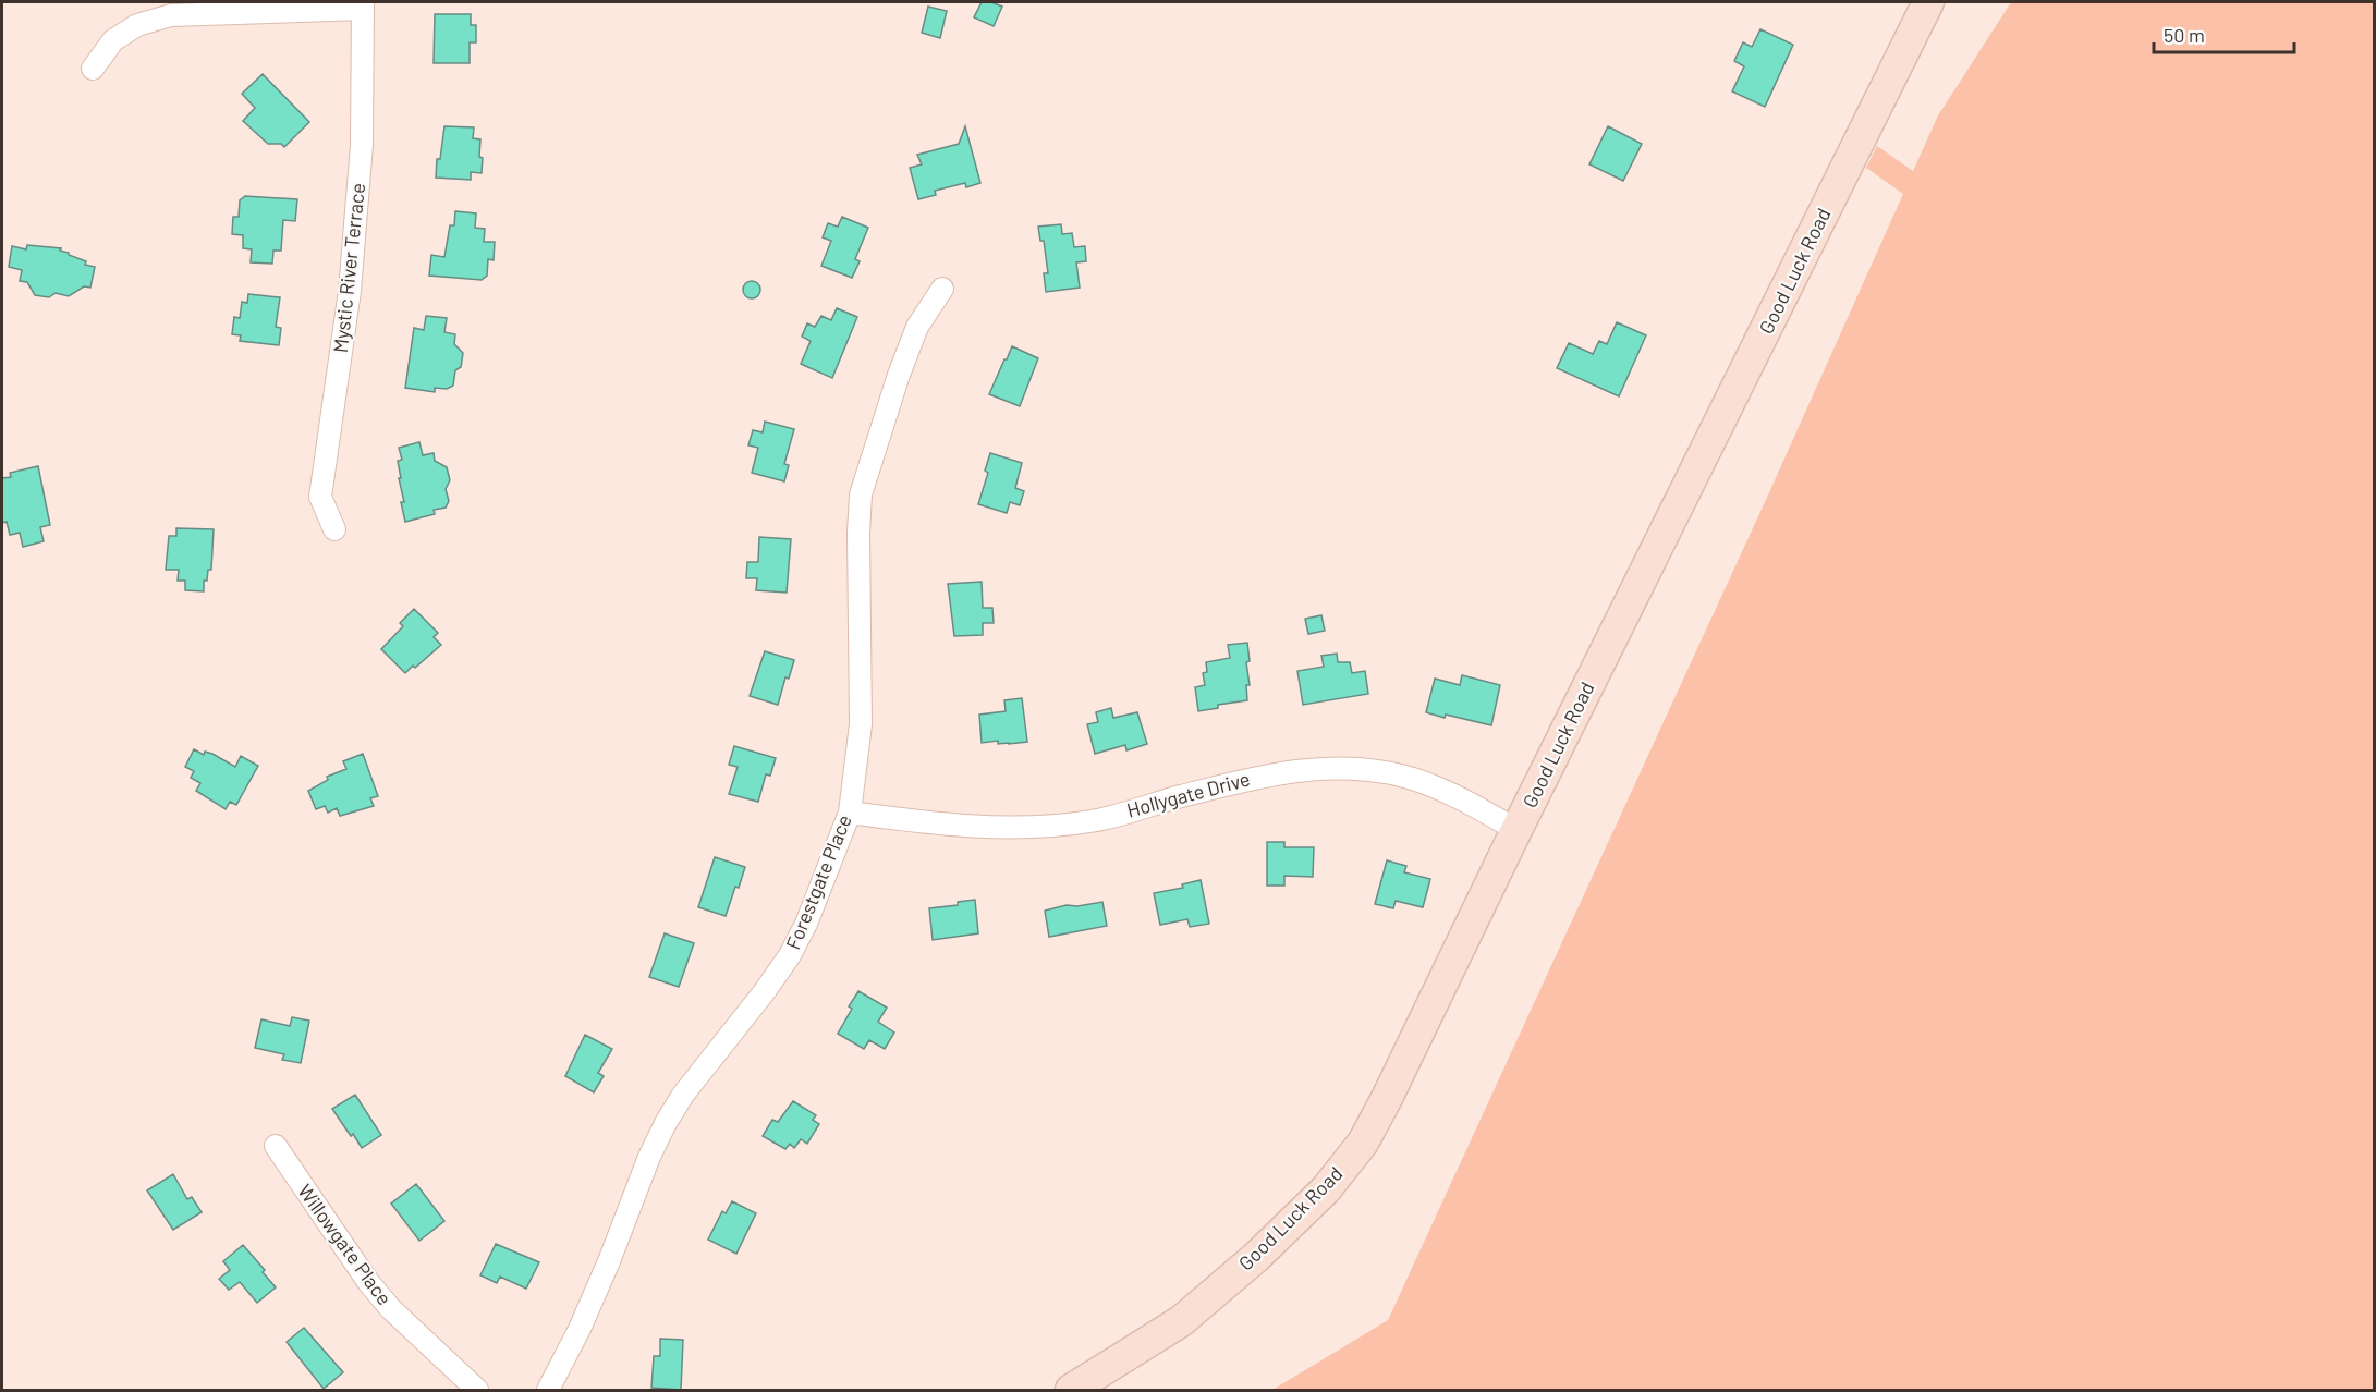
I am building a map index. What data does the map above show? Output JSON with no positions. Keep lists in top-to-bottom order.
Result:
{
  "streets": {
    "street": [
      "Mystic River Terrace",
      "Good Luck Road",
      "Hollygate Drive",
      "Forestgate Place",
      "Willowgate Place"
    ]
  },
  "crossings": [
    ["Good Luck Road", "Hollygate Drive"],
    ["Hollygate Drive", "Forestgate Place"]
  ],
  "scale_bar": "50 m"
}
